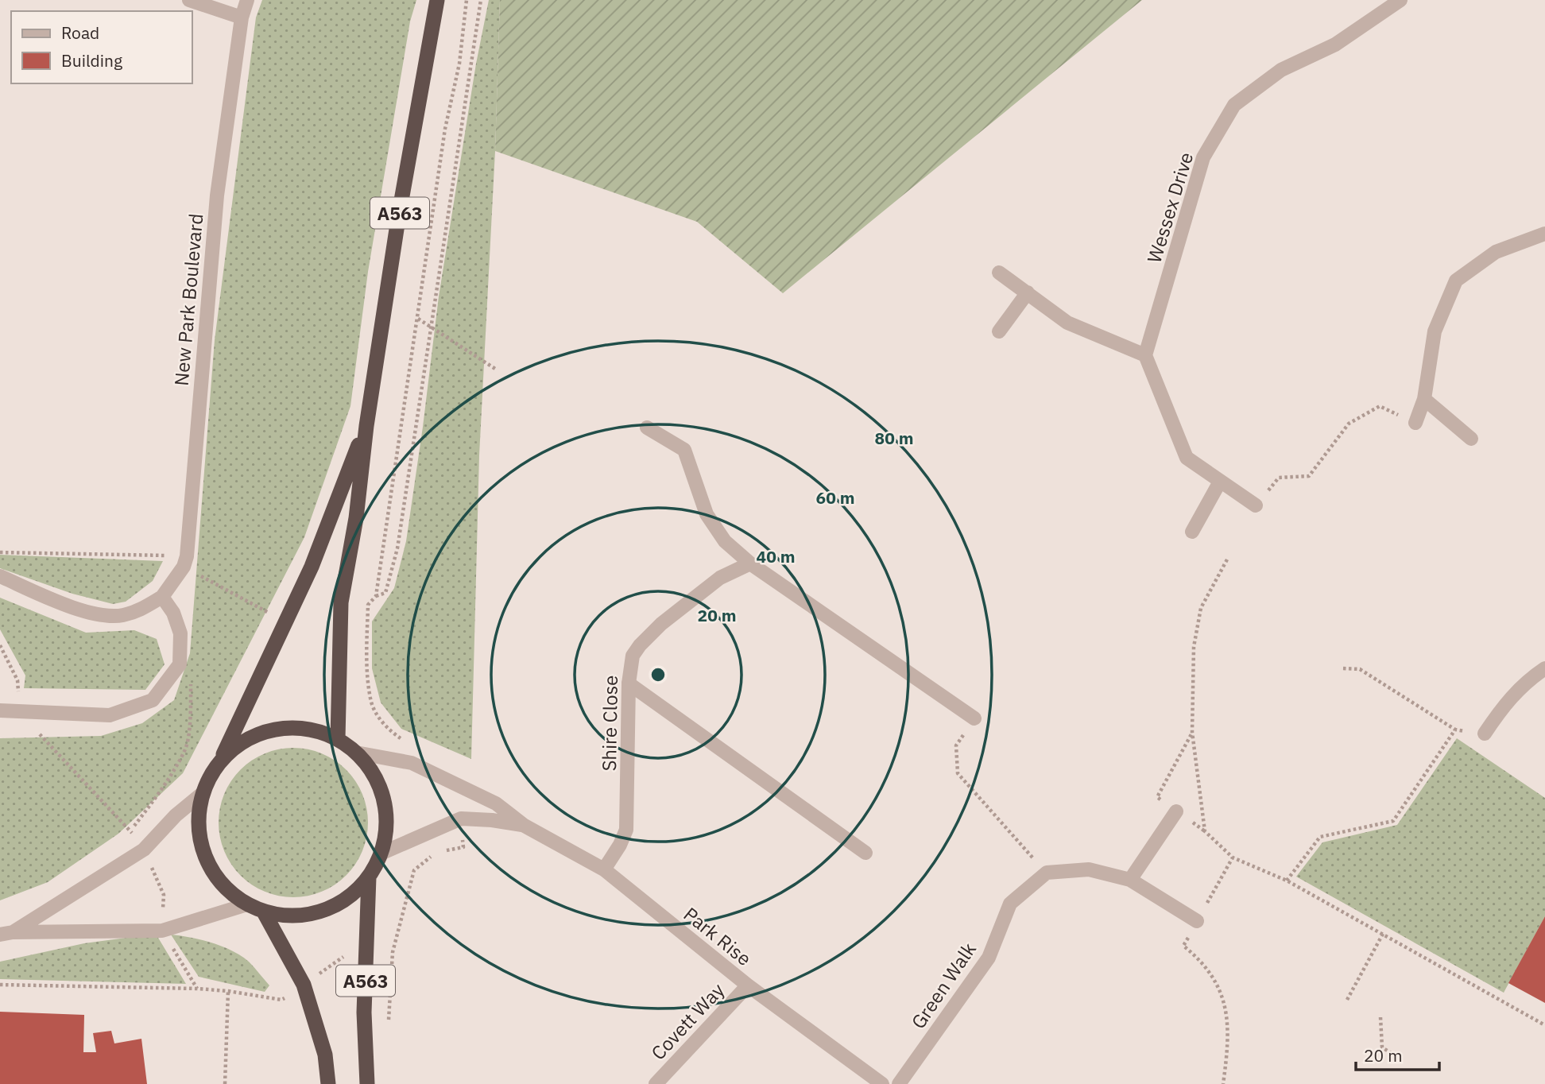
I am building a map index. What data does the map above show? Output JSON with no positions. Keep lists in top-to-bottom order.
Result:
{
  "streets": {
    "highway": ["A563"],
    "street": [
      "Wessex Drive",
      "New Park Boulevard",
      "Shire Close",
      "Park Rise",
      "Green Walk",
      "Covett Way"
    ]
  },
  "crossings": [
    ["A563", "Park Rise"],
    ["Shire Close", "Park Rise"],
    ["Park Rise", "Covett Way"]
  ],
  "legend": ["Road", "Building"],
  "scale_bar": "20 m",
  "rings": [
    "80 m",
    "60 m",
    "40 m",
    "20 m"
  ]
}
